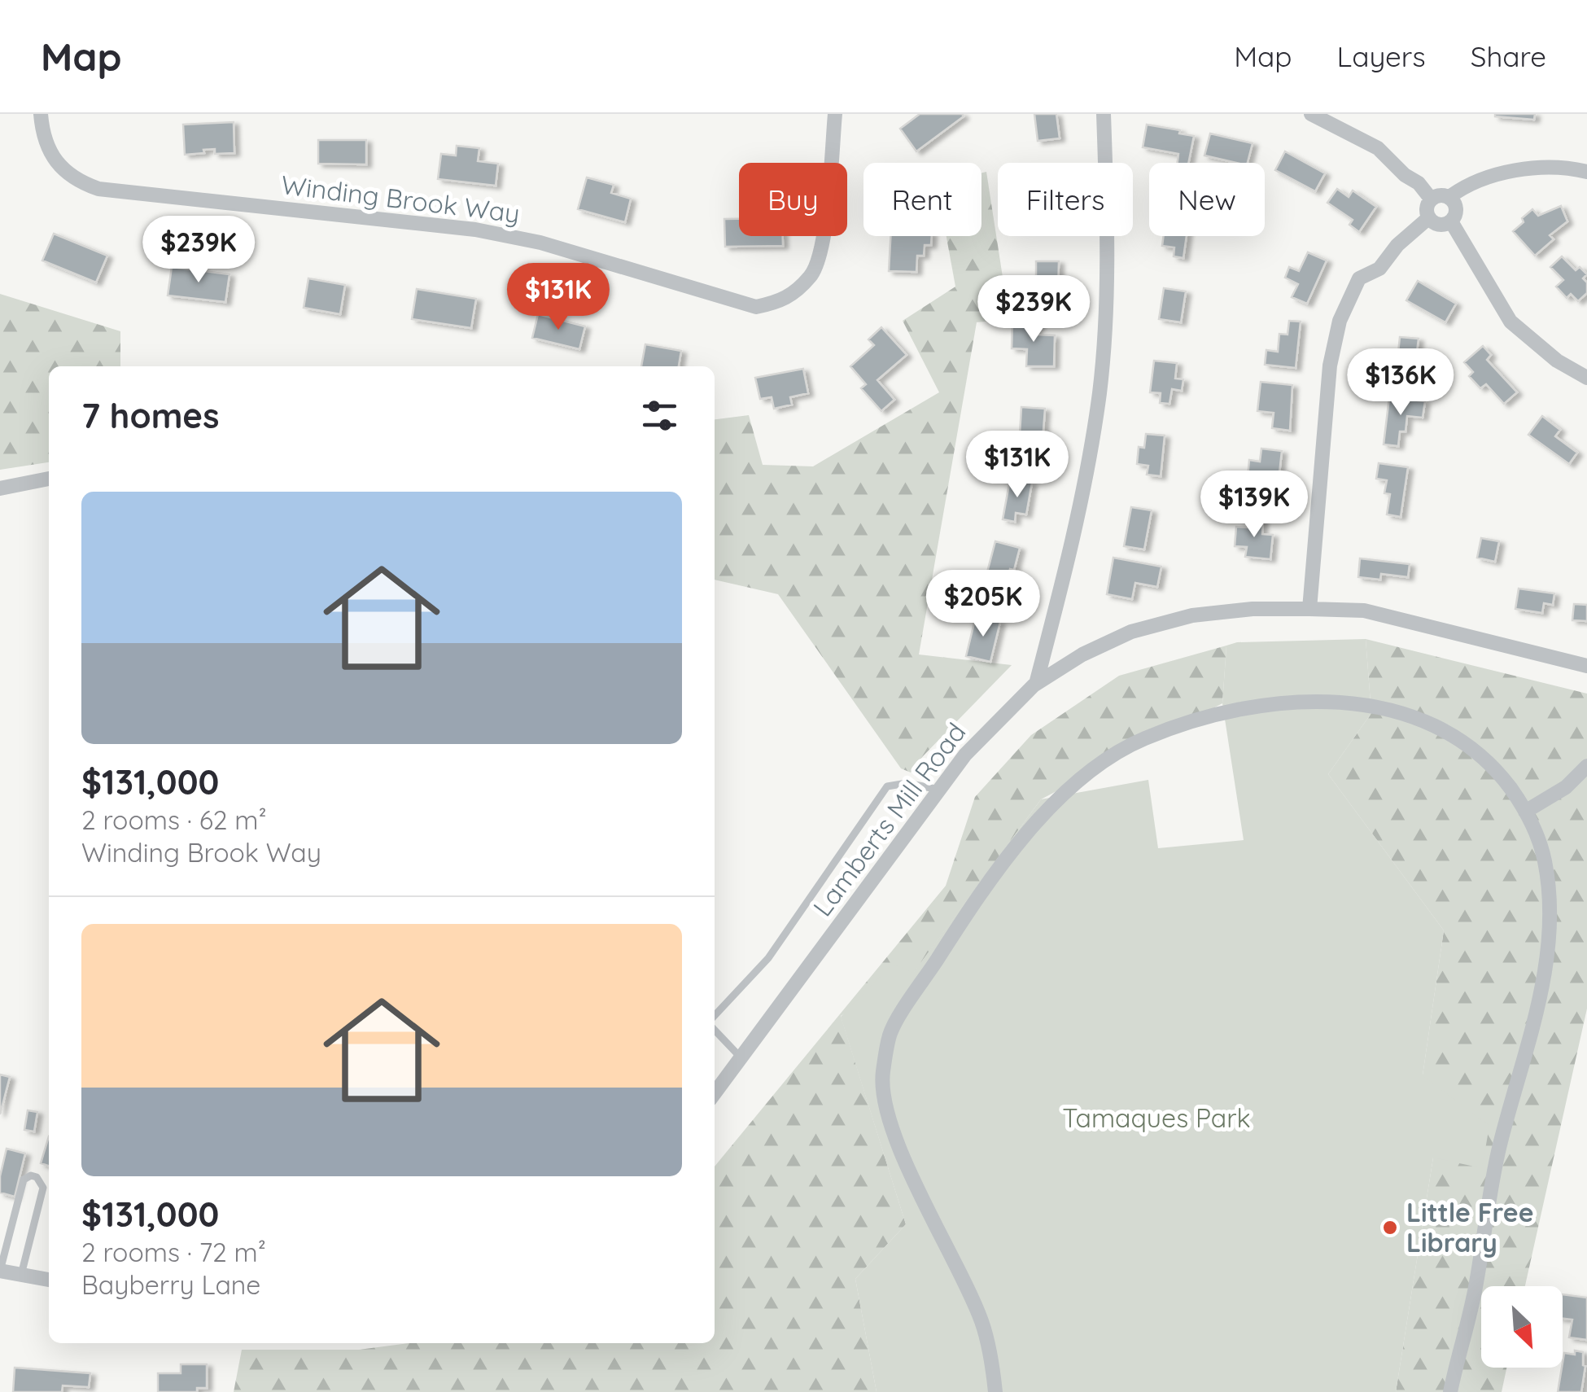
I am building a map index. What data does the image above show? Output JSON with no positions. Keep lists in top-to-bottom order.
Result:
{
  "streets": {
    "street": ["Winding Brook Way", "Lamberts Mill Road"]
  },
  "parks": ["Tamaques Park"],
  "places": ["Little Free Library"],
  "north": "bottom right",
  "page": {
    "header": "Map",
    "nav": ["Map", "Layers", "Share"],
    "chip": [
      "Buy",
      "Rent",
      "Filters",
      "New"
    ],
    "price": [
      "$239K",
      "$131K",
      "$239K",
      "$136K",
      "$131K",
      "$139K",
      "$205K"
    ],
    "heading": "7 homes",
    "list": [
      {
        "name": "$131,000",
        "note": "2 rooms · 62 m² · Winding Brook Way"
      },
      {
        "name": "$131,000",
        "note": "2 rooms · 72 m² · Bayberry Lane"
      }
    ]
  }
}
